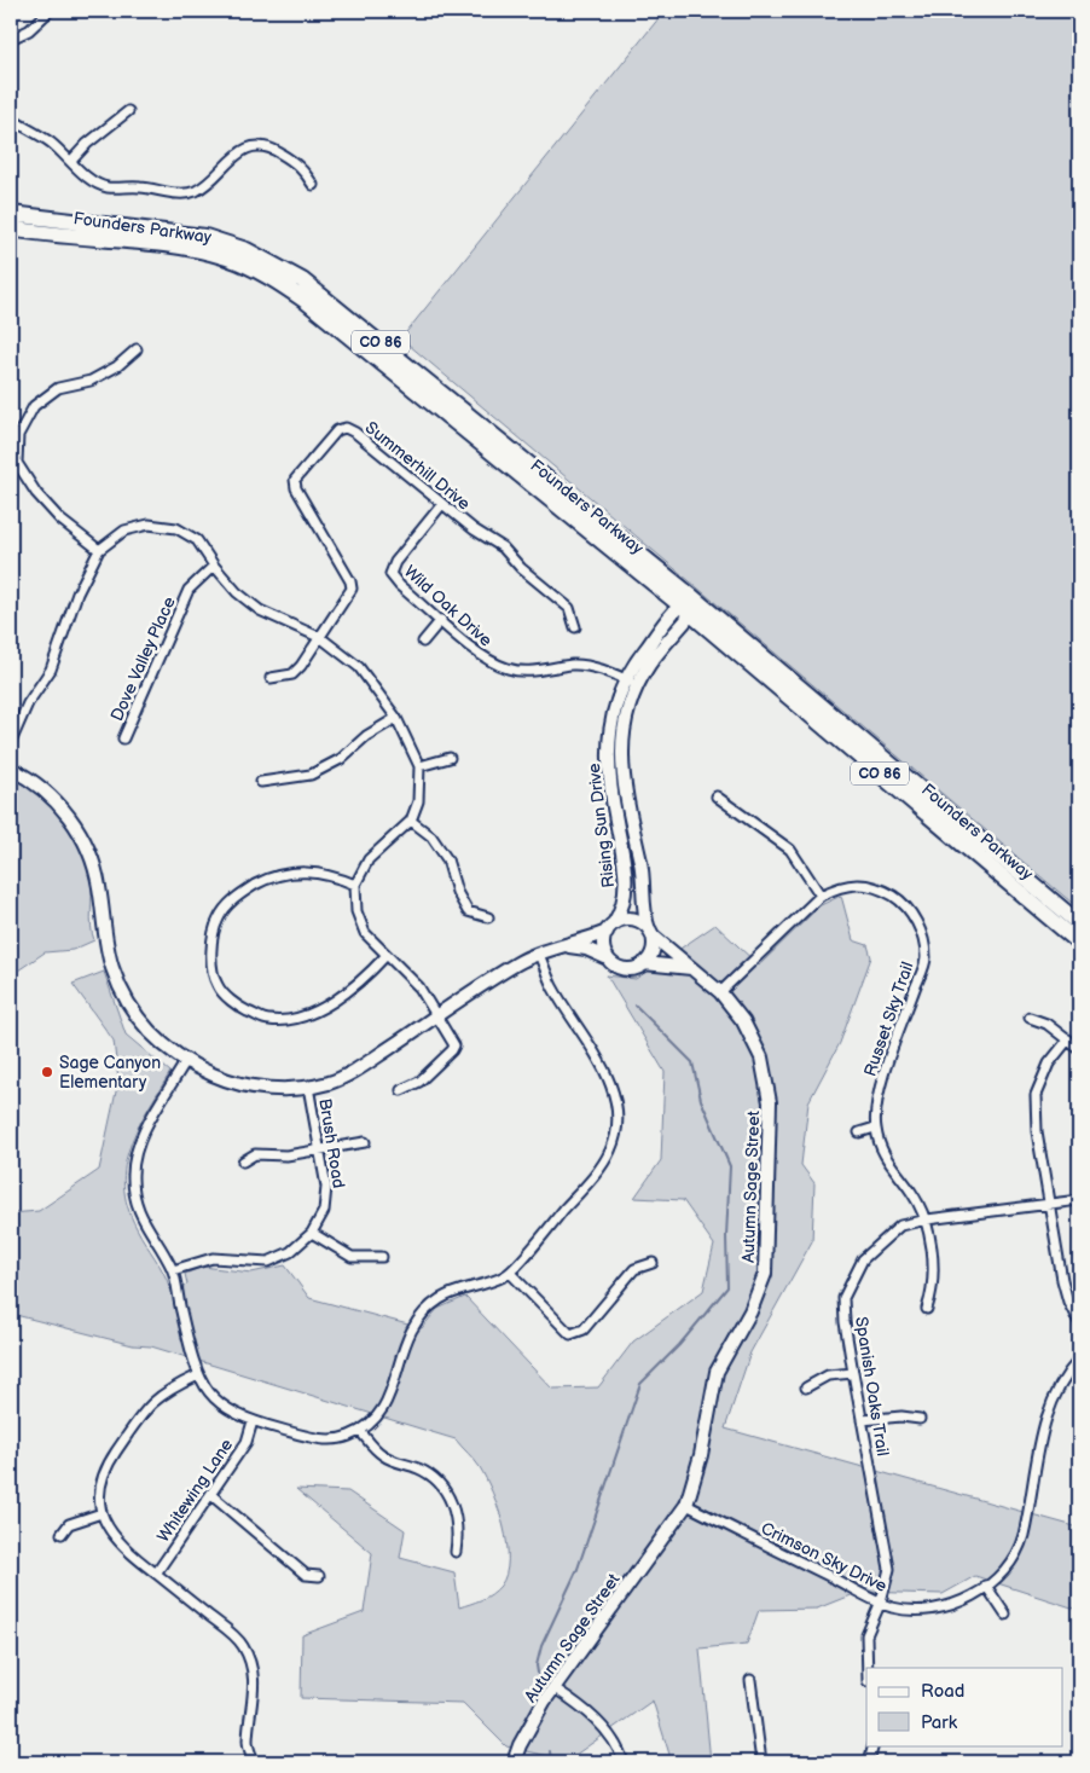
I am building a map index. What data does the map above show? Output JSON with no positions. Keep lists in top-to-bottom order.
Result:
{
  "streets": {
    "highway": ["Founders Parkway", "CO 86"],
    "street": [
      "Summerhill Drive",
      "Wild Oak Drive",
      "Dove Valley Place",
      "Rising Sun Drive",
      "Russet Sky Trail",
      "Brush Road",
      "Autumn Sage Street",
      "Spanish Oaks Trail",
      "Whitewing Lane",
      "Crimson Sky Drive"
    ]
  },
  "crossings": [
    ["Founders Parkway", "Rising Sun Drive"],
    ["Summerhill Drive", "Wild Oak Drive"],
    ["Wild Oak Drive", "Rising Sun Drive"],
    ["Rising Sun Drive", "Autumn Sage Street"],
    ["Russet Sky Trail", "Autumn Sage Street"],
    ["Russet Sky Trail", "Spanish Oaks Trail"],
    ["Autumn Sage Street", "Crimson Sky Drive"],
    ["Spanish Oaks Trail", "Crimson Sky Drive"]
  ],
  "places": ["Sage Canyon Elementary"],
  "legend": ["Road", "Park"]
}
